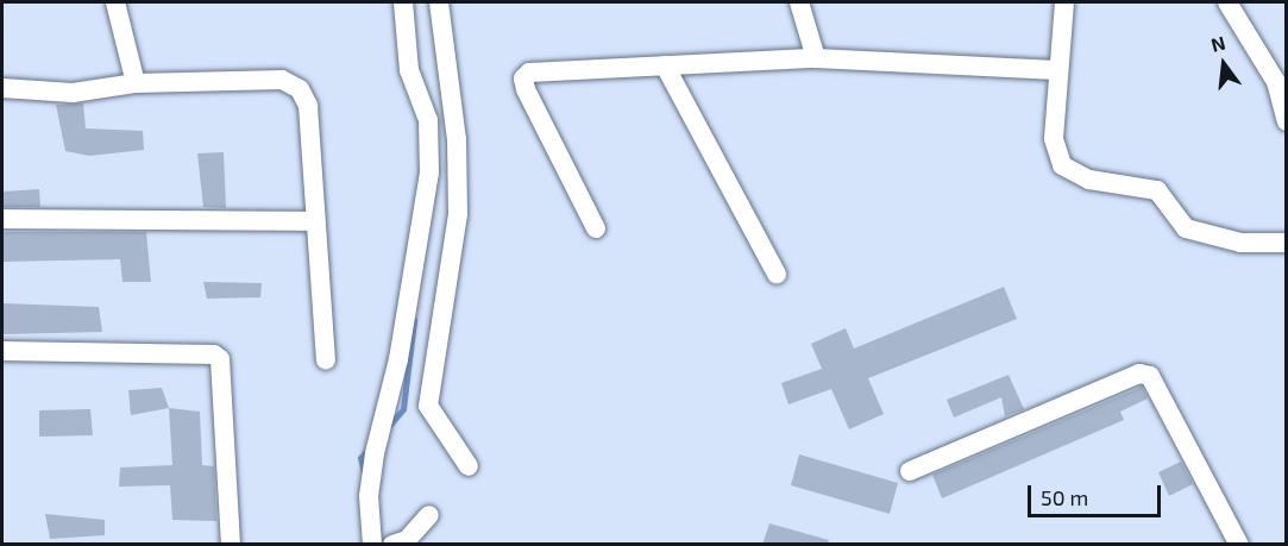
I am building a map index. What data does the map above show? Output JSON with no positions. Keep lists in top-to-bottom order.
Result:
{
  "scale_bar": "50 m",
  "north": "top"
}
